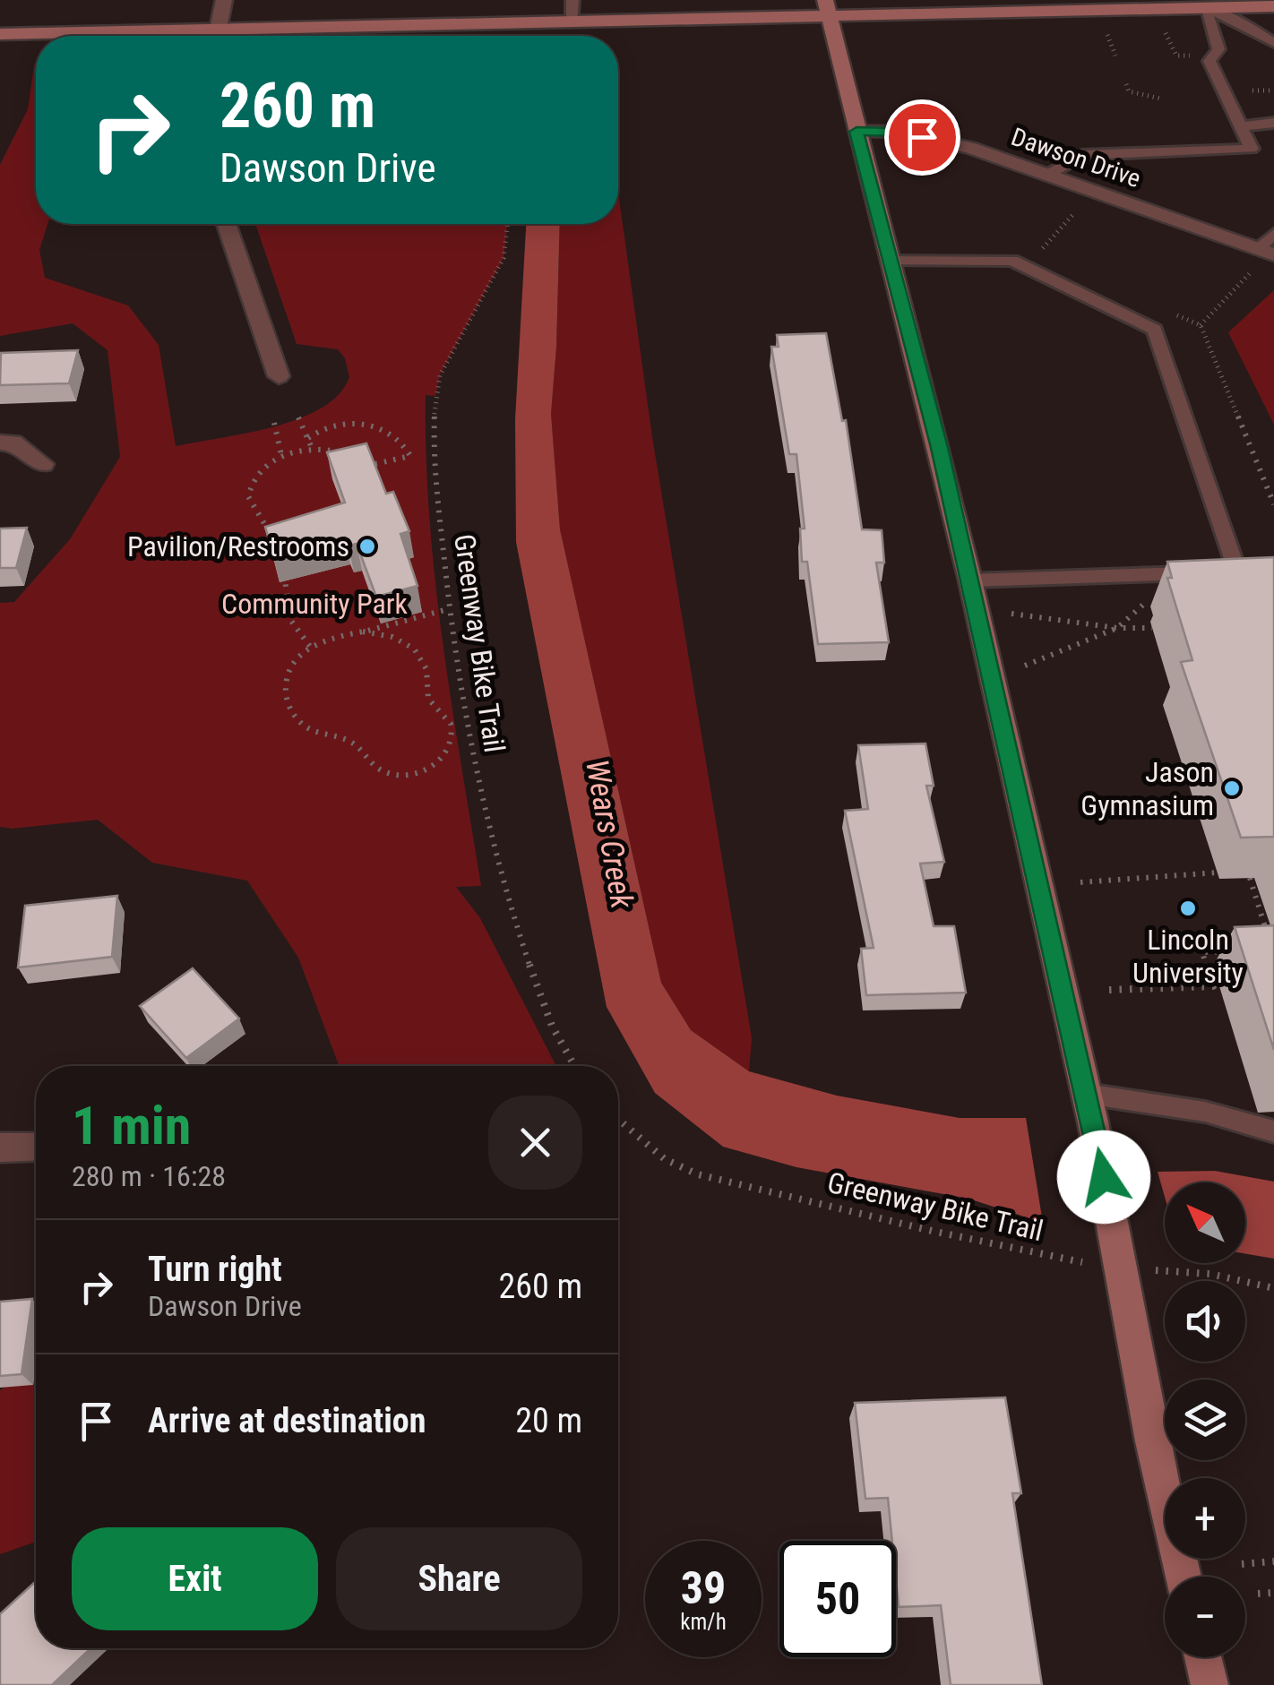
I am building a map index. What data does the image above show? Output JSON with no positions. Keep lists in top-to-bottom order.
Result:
{
  "streets": {
    "street": ["Dawson Drive"],
    "path": ["Greenway Bike Trail"]
  },
  "water": ["Wears Creek"],
  "parks": ["Community Park"],
  "places": ["Pavilion/Restrooms", "Jason Gymnasium", "Lincoln University"],
  "north": "top left",
  "page": {
    "turn": ["260 m", "Dawson Drive"],
    "heading": ["1 min", "280 m · 16:28"],
    "map_buttons": ["+", "−"],
    "list": [
      {
        "name": "Turn right",
        "note": "Dawson Drive",
        "value": "260 m"
      },
      {
        "name": "Arrive at destination",
        "value": "20 m"
      }
    ],
    "buttons": ["Exit", "Share"],
    "speed": "39 km/h",
    "limit": "50"
  }
}
